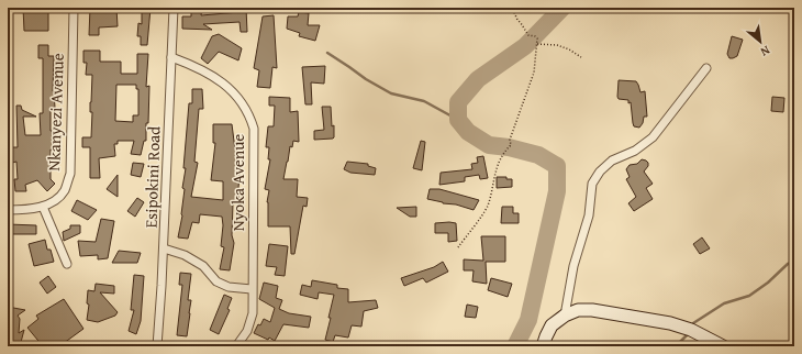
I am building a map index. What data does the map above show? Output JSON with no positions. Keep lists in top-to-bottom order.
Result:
{
  "streets": {
    "street": ["Nkanyezi Avenue", "Esipokini Road", "Nyoka Avenue"]
  },
  "crossings": [
    ["Esipokini Road", "Nyoka Avenue"]
  ],
  "north": "bottom right"
}
